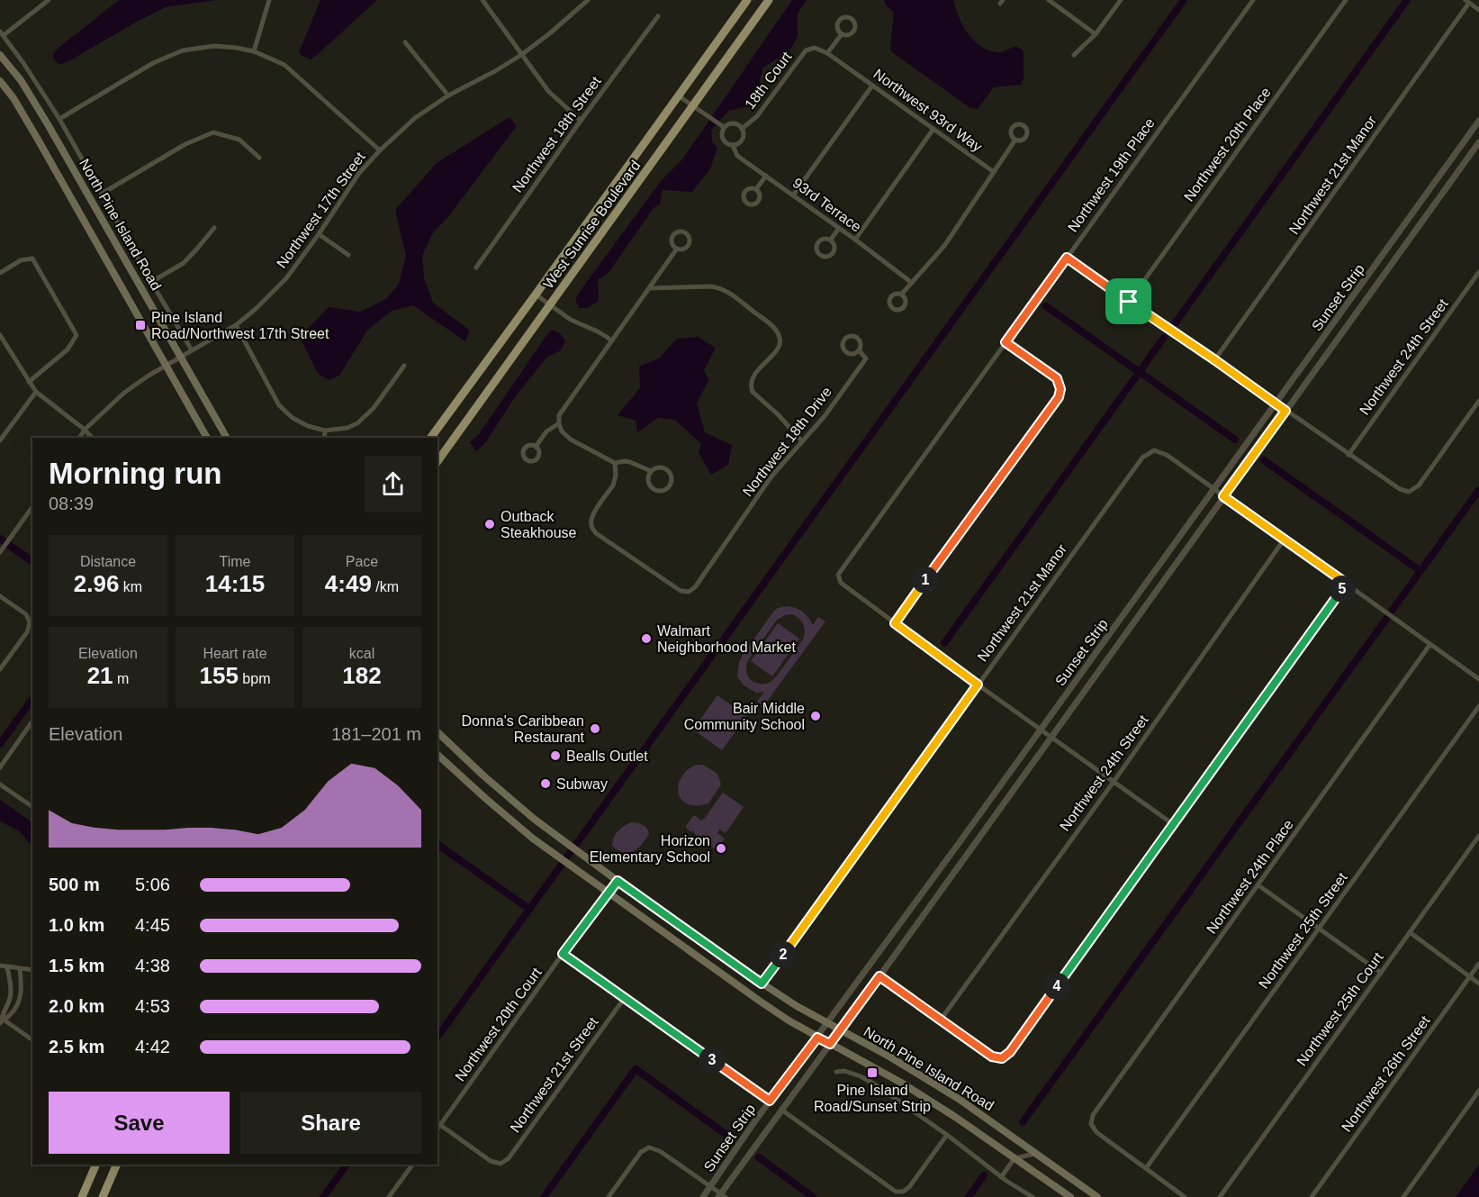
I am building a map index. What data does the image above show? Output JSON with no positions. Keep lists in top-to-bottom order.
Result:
{
  "streets": {
    "highway": ["West Sunrise Boulevard"],
    "main road": ["North Pine Island Road"],
    "street": [
      "18th Court",
      "Northwest 93rd Way",
      "Northwest 18th Street",
      "Northwest 20th Place",
      "Northwest 19th Place",
      "Northwest 21st Manor",
      "93rd Terrace",
      "Northwest 17th Street",
      "Sunset Strip",
      "Northwest 24th Street",
      "Northwest 18th Drive",
      "Northwest 24th Place",
      "Northwest 25th Street",
      "Northwest 25th Court",
      "Northwest 20th Court",
      "Northwest 26th Street",
      "Northwest 21st Street"
    ]
  },
  "crossings": [
    ["18th Court", "Northwest 93rd Way"],
    ["18th Court", "93rd Terrace"],
    ["Northwest 21st Manor", "North Pine Island Road"],
    ["Northwest 21st Manor", "Sunset Strip"],
    ["Northwest 17th Street", "North Pine Island Road"],
    ["North Pine Island Road", "Sunset Strip"],
    ["North Pine Island Road", "Northwest 20th Court"],
    ["Northwest 24th Place", "Northwest 25th Street"],
    ["Northwest 20th Court", "Northwest 21st Street"]
  ],
  "places": {
    "transit": ["Pine Island Road/Northwest 17th Street", "Pine Island Road/Sunset Strip"],
    "other": [
      "Outback Steakhouse",
      "Walmart Neighborhood Market",
      "Bair Middle Community School",
      "Donna's Caribbean Restaurant",
      "Bealls Outlet",
      "Subway",
      "Horizon Elementary School"
    ]
  },
  "page": {
    "heading": ["Morning run", "08:39"],
    "stats": [
      ["Distance", "2.96 km"],
      ["Time", "14:15"],
      ["Pace", "4:49 /km"],
      ["Elevation", "21 m"],
      ["Heart rate", "155 bpm"],
      ["kcal", "182"]
    ],
    "pins": [
      "1",
      "5",
      "2",
      "4",
      "3"
    ],
    "chart": ["Elevation", "181–201 m"],
    "list": [
      {
        "name": "500 m",
        "note": "5:06"
      },
      {
        "name": "1.0 km",
        "note": "4:45"
      },
      {
        "name": "1.5 km",
        "note": "4:38"
      },
      {
        "name": "2.0 km",
        "note": "4:53"
      },
      {
        "name": "2.5 km",
        "note": "4:42"
      }
    ],
    "buttons": ["Save", "Share"]
  }
}
